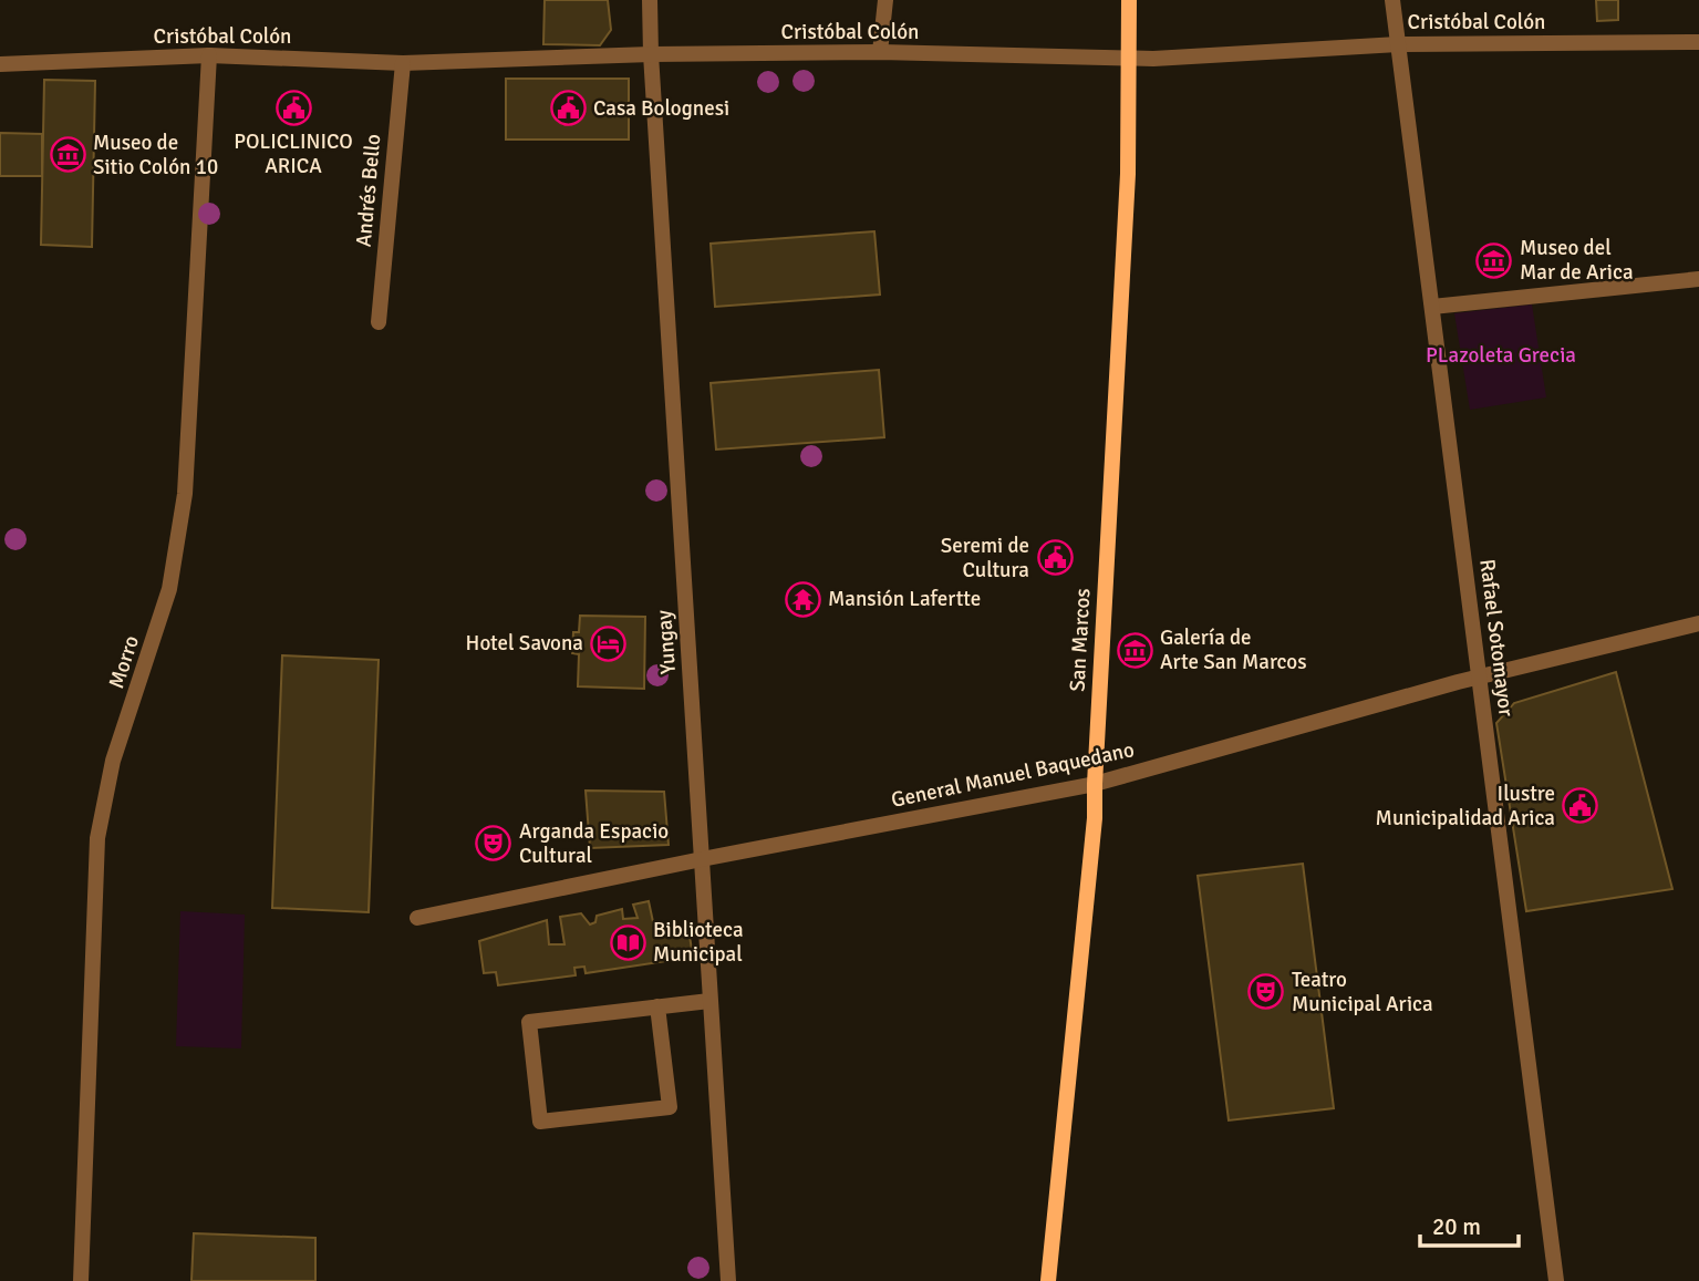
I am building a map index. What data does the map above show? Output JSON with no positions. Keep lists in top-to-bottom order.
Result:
{
  "streets": {
    "main road": ["San Marcos"],
    "street": [
      "Cristóbal Colón",
      "Andrés Bello",
      "Rafael Sotomayor",
      "Yungay",
      "Morro",
      "General Manuel Baquedano"
    ]
  },
  "crossings": [
    ["Cristóbal Colón", "Andrés Bello"],
    ["Cristóbal Colón", "Rafael Sotomayor"],
    ["Cristóbal Colón", "San Marcos"],
    ["Cristóbal Colón", "Yungay"],
    ["Cristóbal Colón", "Morro"],
    ["Rafael Sotomayor", "General Manuel Baquedano"],
    ["San Marcos", "General Manuel Baquedano"],
    ["Yungay", "General Manuel Baquedano"]
  ],
  "parks": ["PLazoleta Grecia"],
  "places": {
    "public building": [
      "POLICLINICO ARICA",
      "Casa Bolognesi",
      "Seremi de Cultura",
      "Ilustre Municipalidad Arica"
    ],
    "museum": ["Museo de Sitio Colón 10", "Museo del Mar de Arica", "Galería de Arte San Marcos"],
    "temple": ["Mansión Lafertte"],
    "hotel": ["Hotel Savona"],
    "theatre": ["Arganda Espacio Cultural", "Teatro Municipal Arica"],
    "library": ["Biblioteca Municipal"]
  },
  "scale_bar": "20 m"
}
